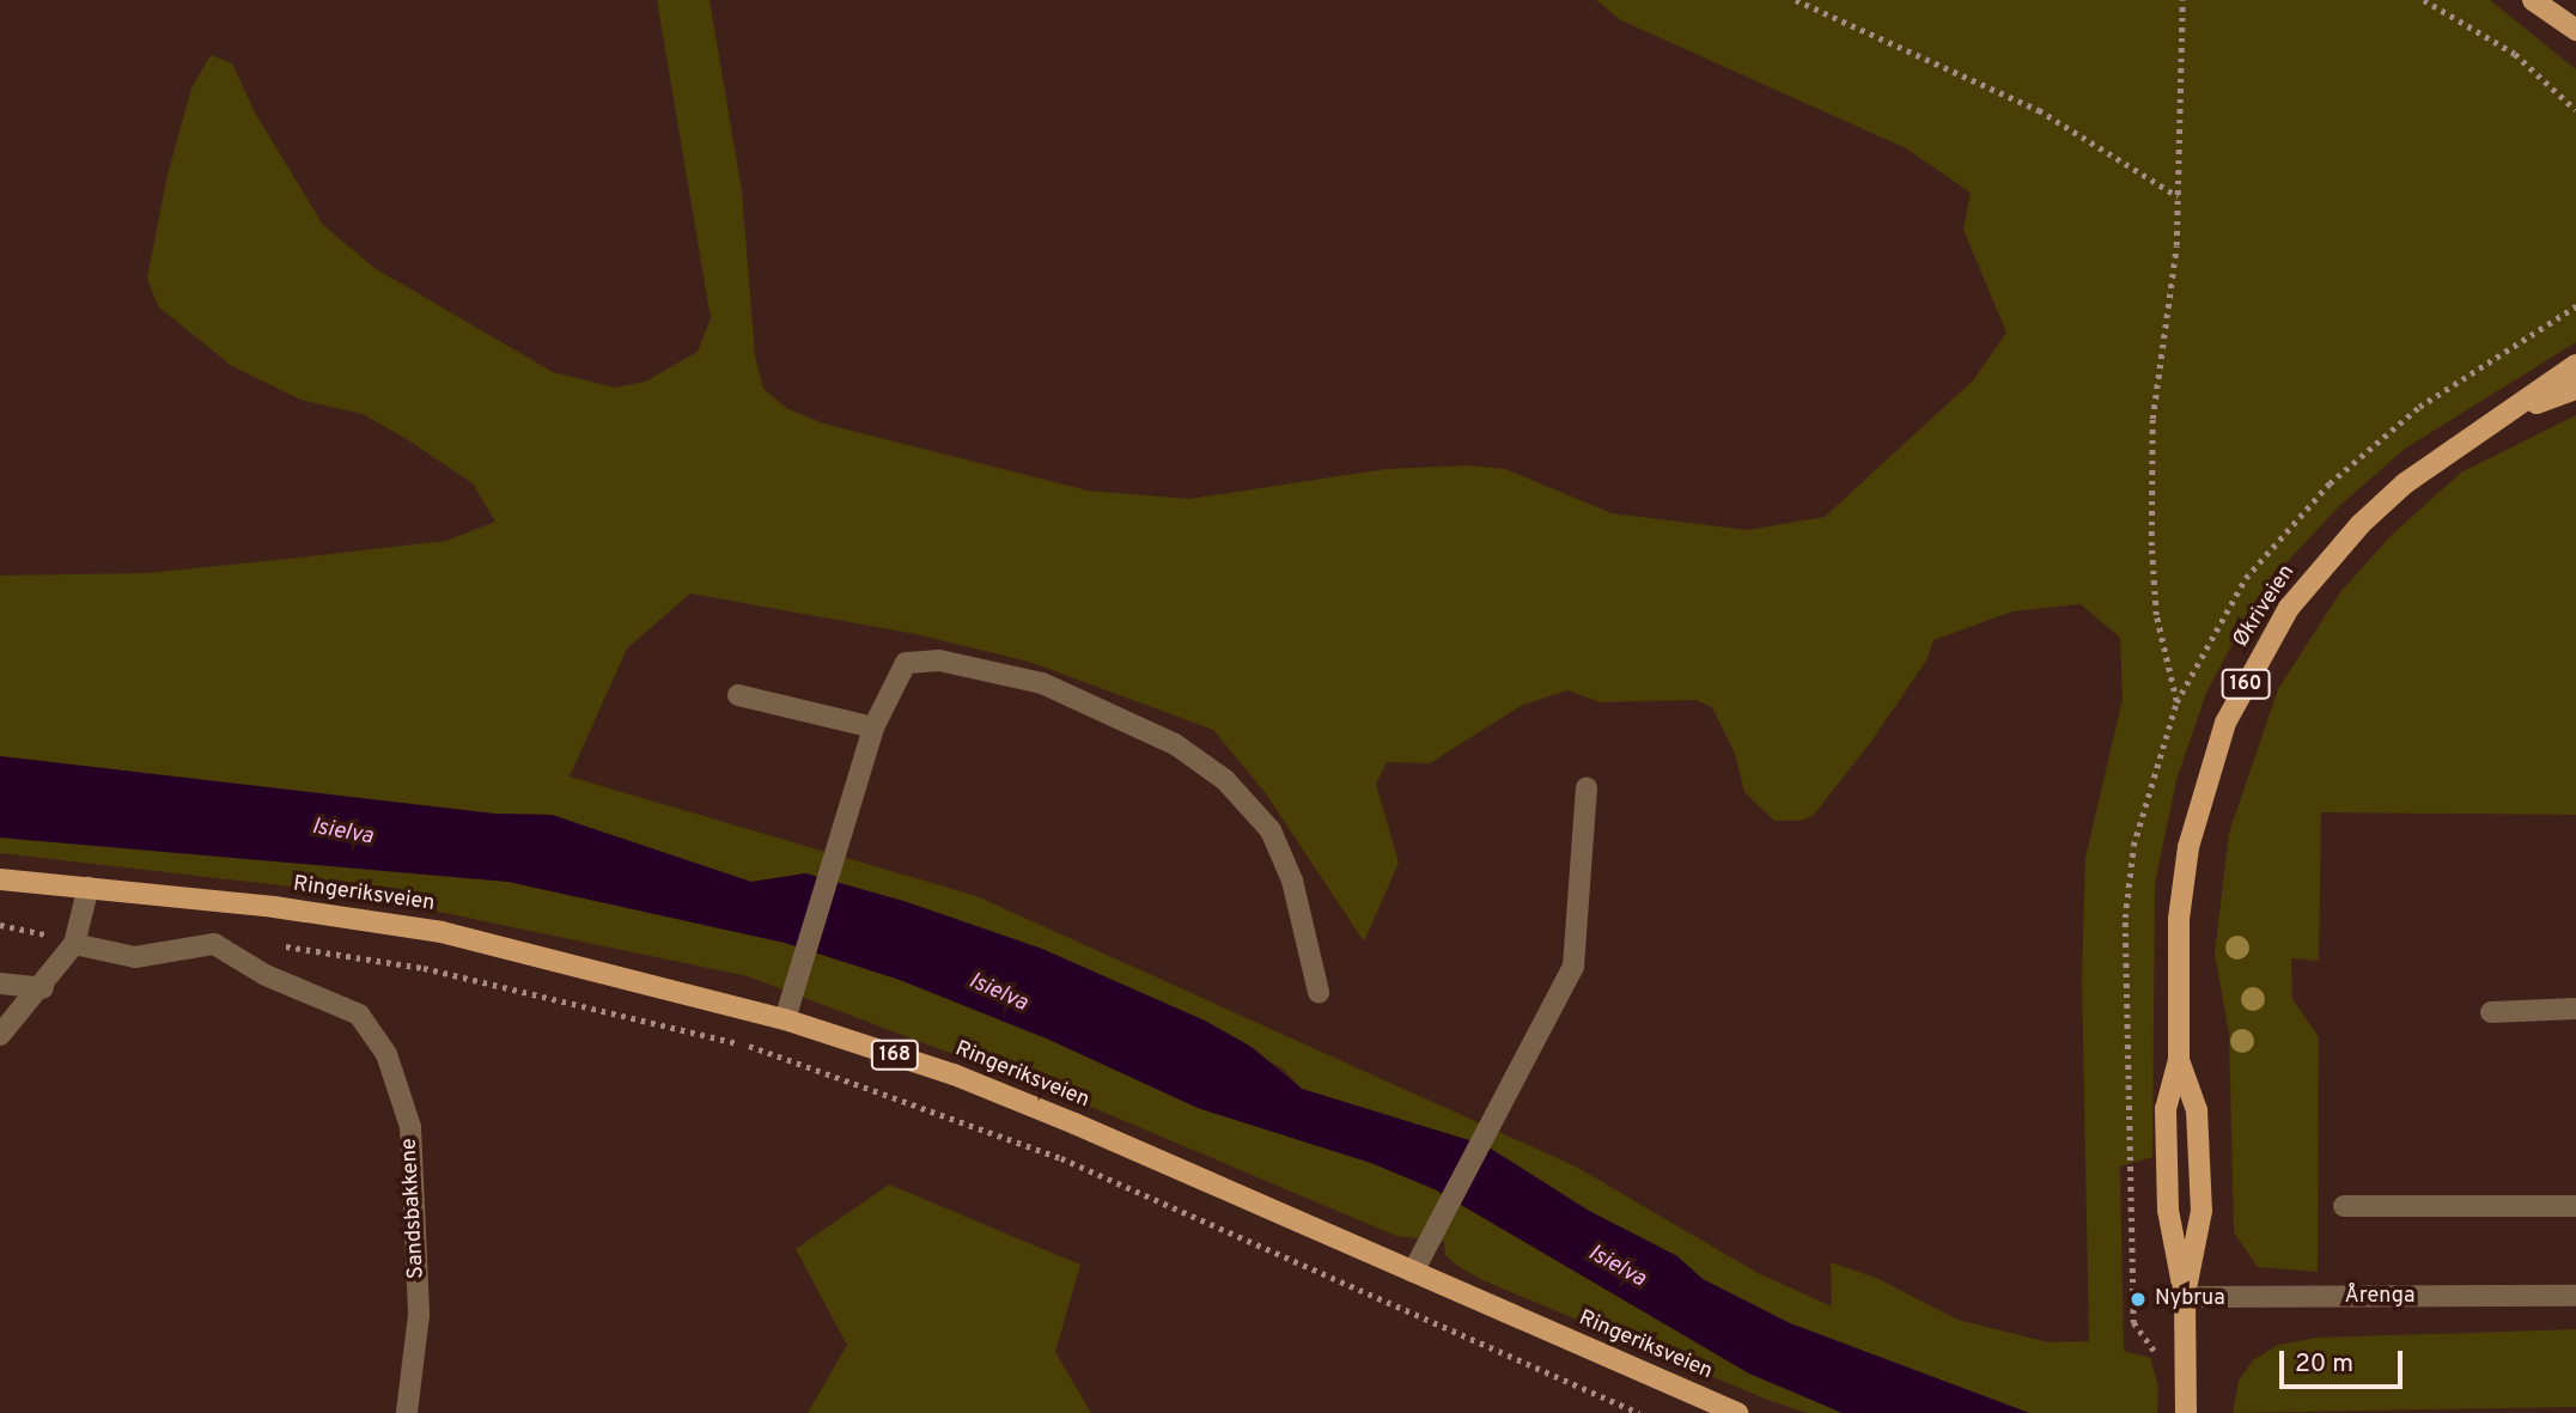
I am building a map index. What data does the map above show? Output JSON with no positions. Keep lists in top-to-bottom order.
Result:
{
  "streets": {
    "main road": [
      "Økriveien",
      "160",
      "Ringeriksveien",
      "168"
    ],
    "street": ["Sandsbakkene", "Årenga"]
  },
  "crossings": [
    ["Økriveien", "Årenga"]
  ],
  "water": ["Isielva"],
  "places": ["Nybrua"],
  "scale_bar": "20 m"
}
